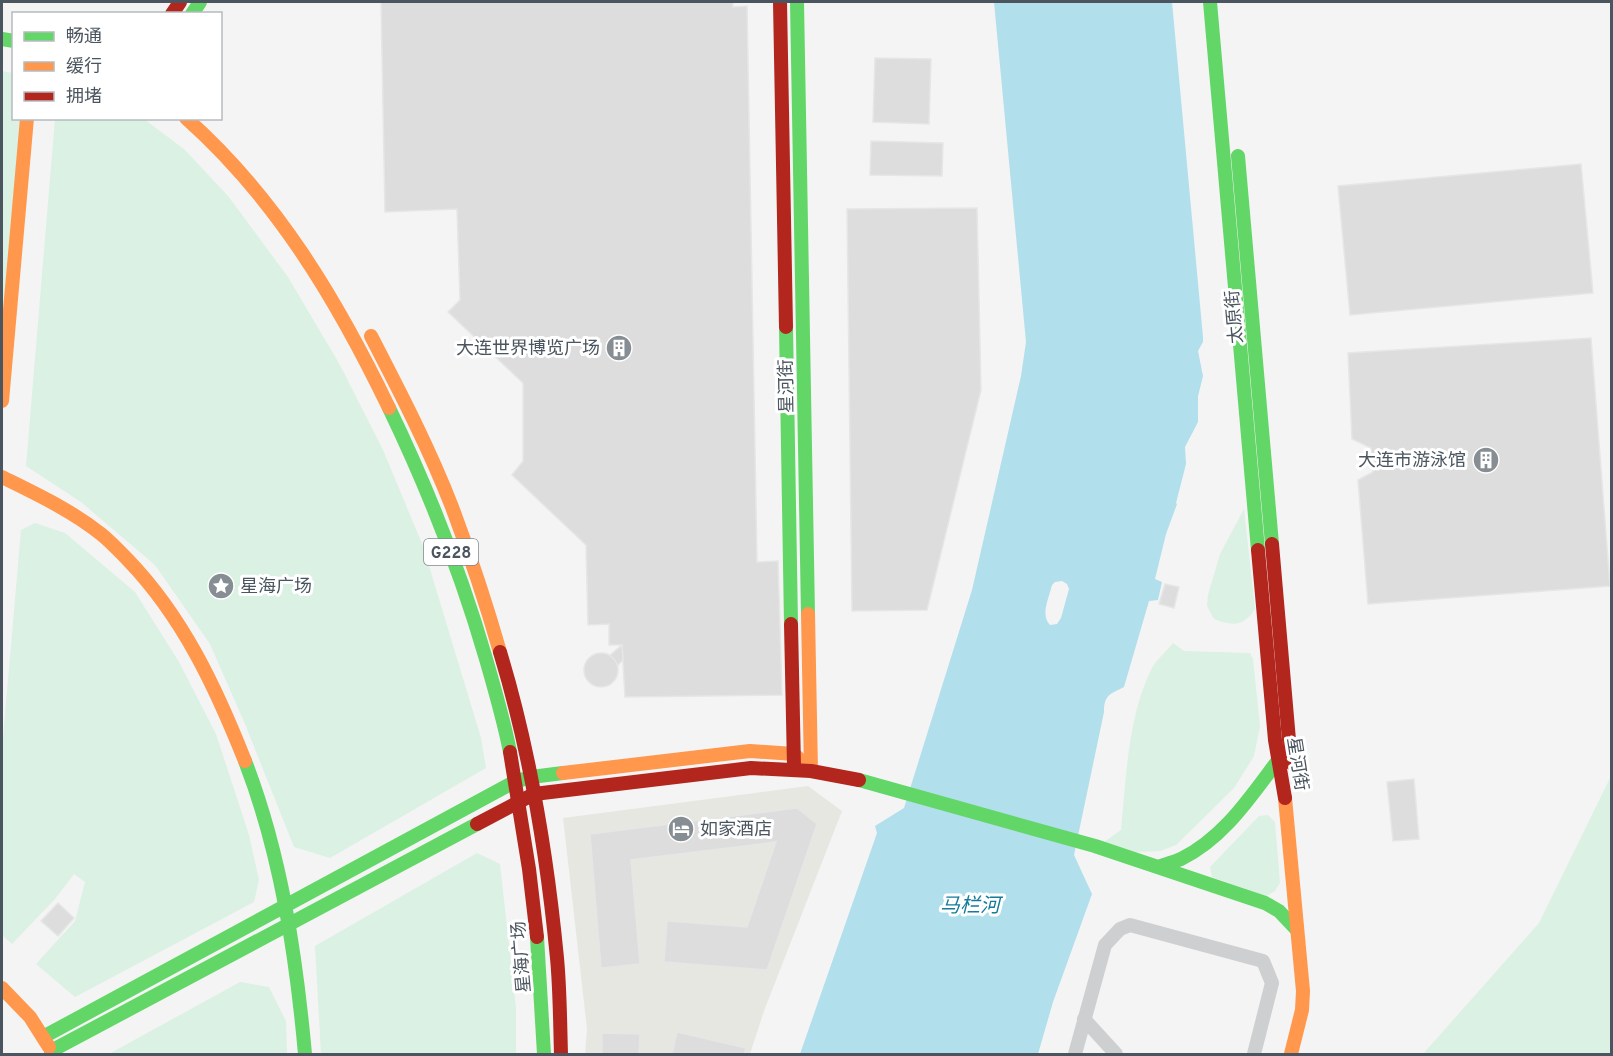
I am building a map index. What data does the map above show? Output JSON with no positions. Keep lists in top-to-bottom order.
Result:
{
  "streets": {
    "main road": [
      "太原街",
      "星河街",
      "G228",
      "星海广场"
    ]
  },
  "crossings": [
    ["太原街", "星河街"]
  ],
  "water": ["马栏河"],
  "places": {
    "building": ["大连世界博览广场", "大连市游泳馆"],
    "place": ["星海广场"],
    "hotel": ["如家酒店"]
  },
  "legend": ["畅通", "缓行", "拥堵"]
}
